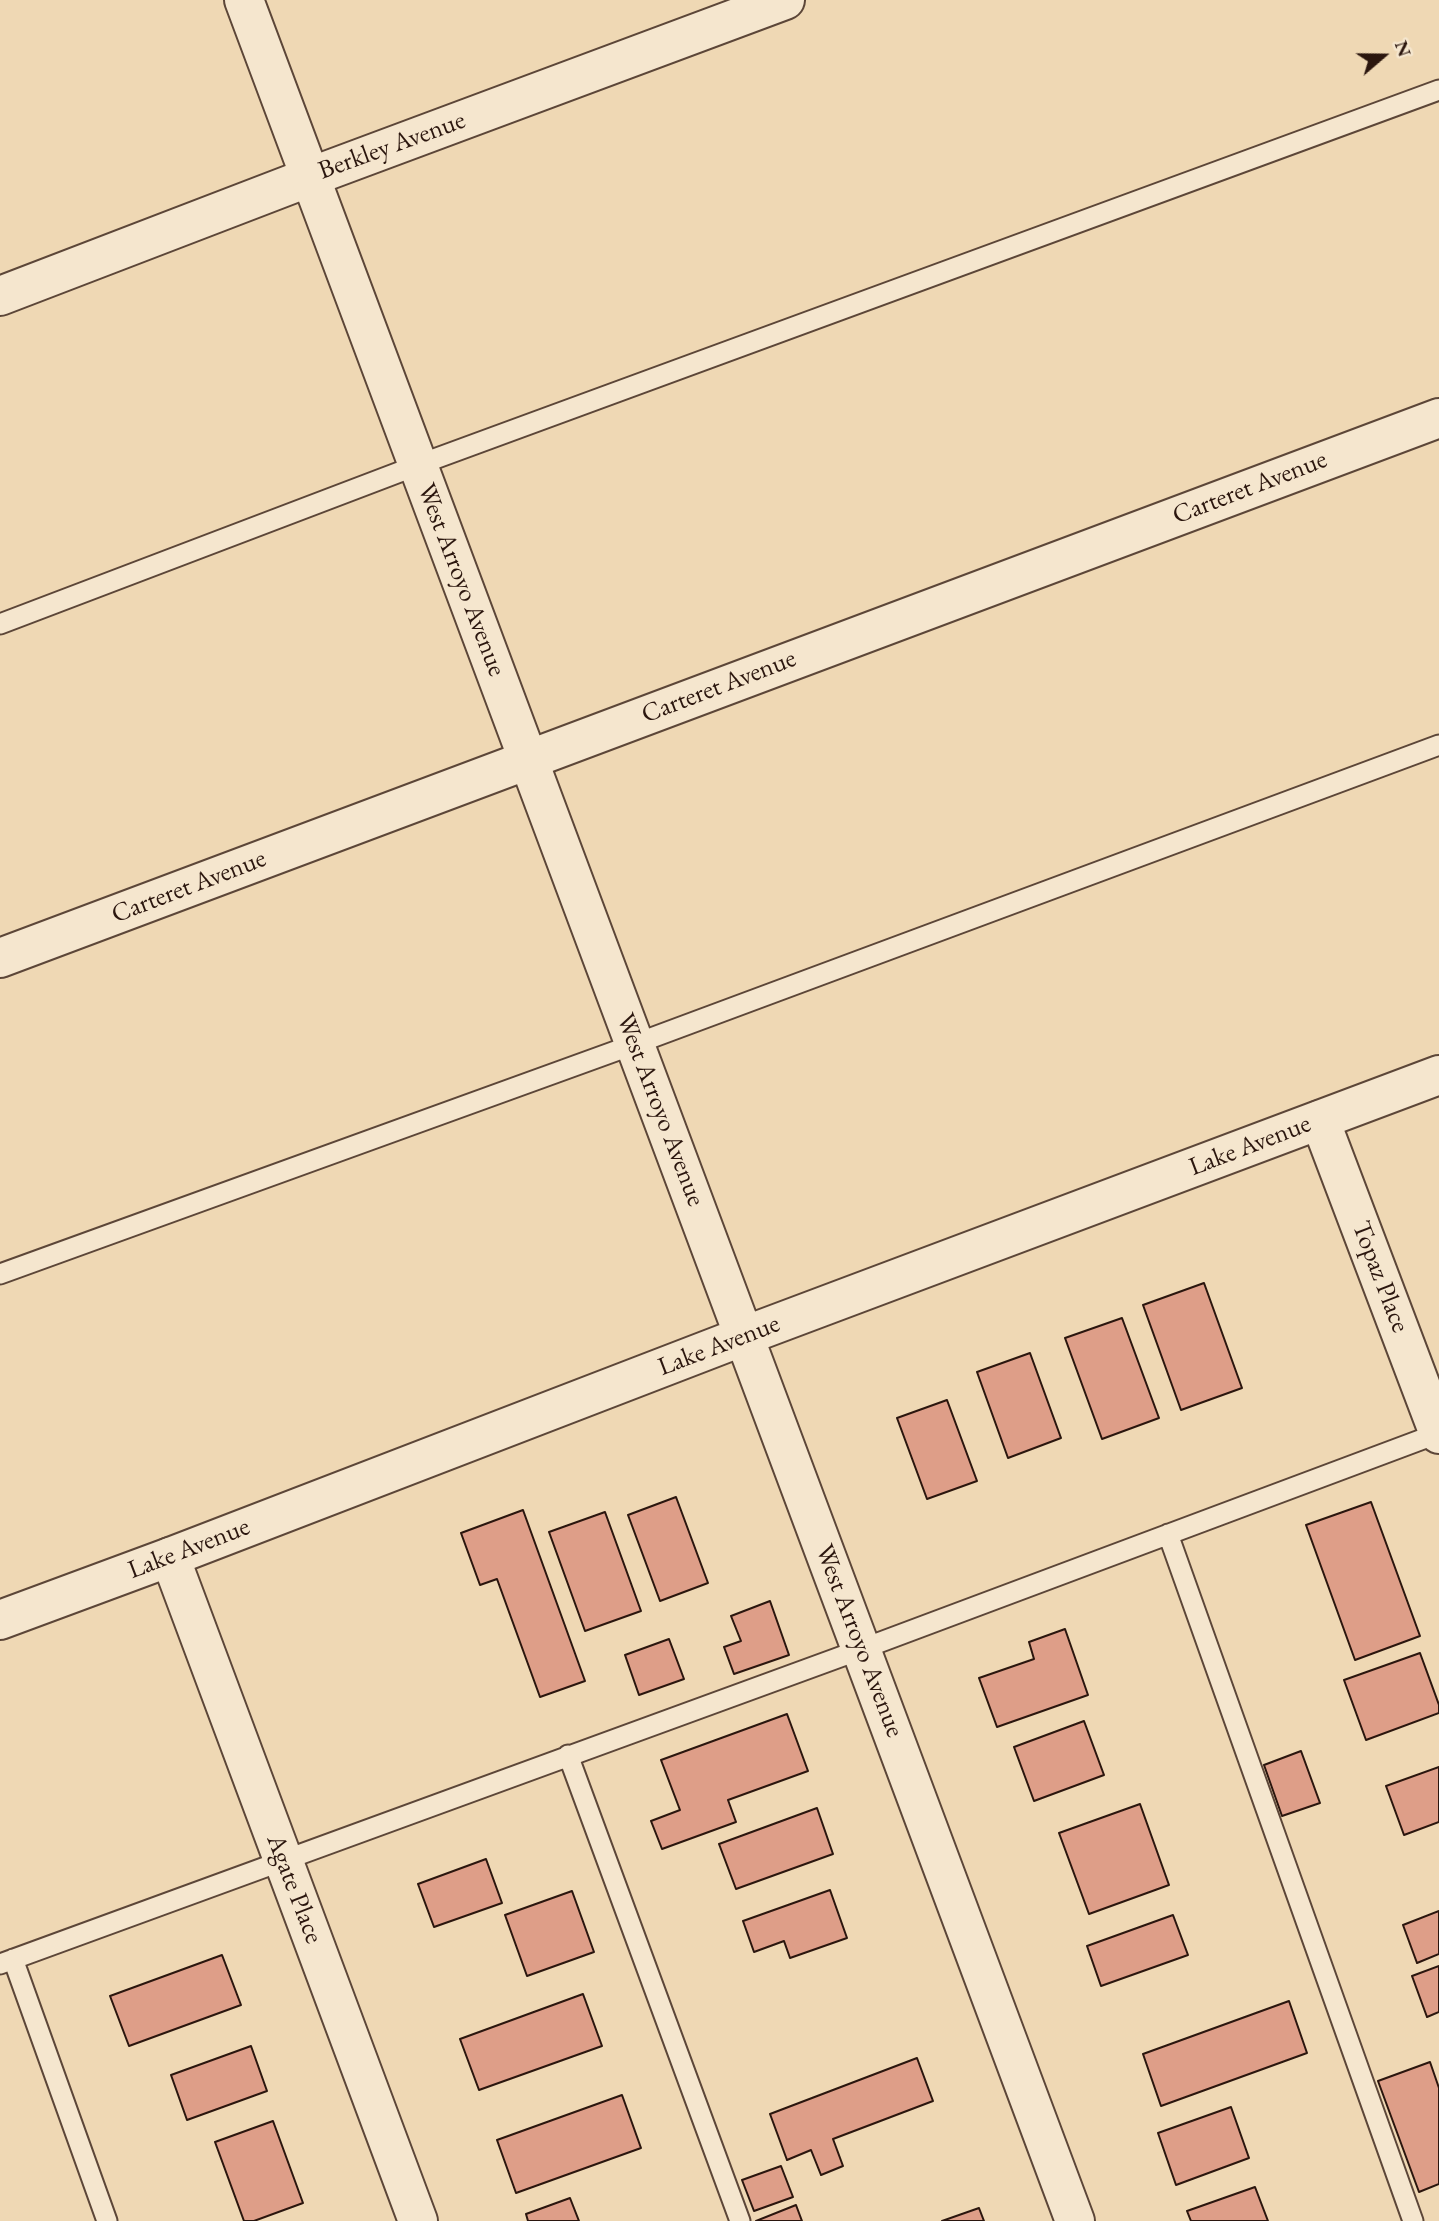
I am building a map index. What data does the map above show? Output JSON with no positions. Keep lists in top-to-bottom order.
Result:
{
  "streets": {
    "street": [
      "Berkley Avenue",
      "Carteret Avenue",
      "West Arroyo Avenue",
      "Lake Avenue",
      "Topaz Place",
      "Agate Place"
    ]
  },
  "crossings": [
    ["Berkley Avenue", "West Arroyo Avenue"],
    ["Carteret Avenue", "West Arroyo Avenue"],
    ["West Arroyo Avenue", "Lake Avenue"],
    ["Lake Avenue", "Topaz Place"],
    ["Lake Avenue", "Agate Place"]
  ],
  "north": "right"
}
